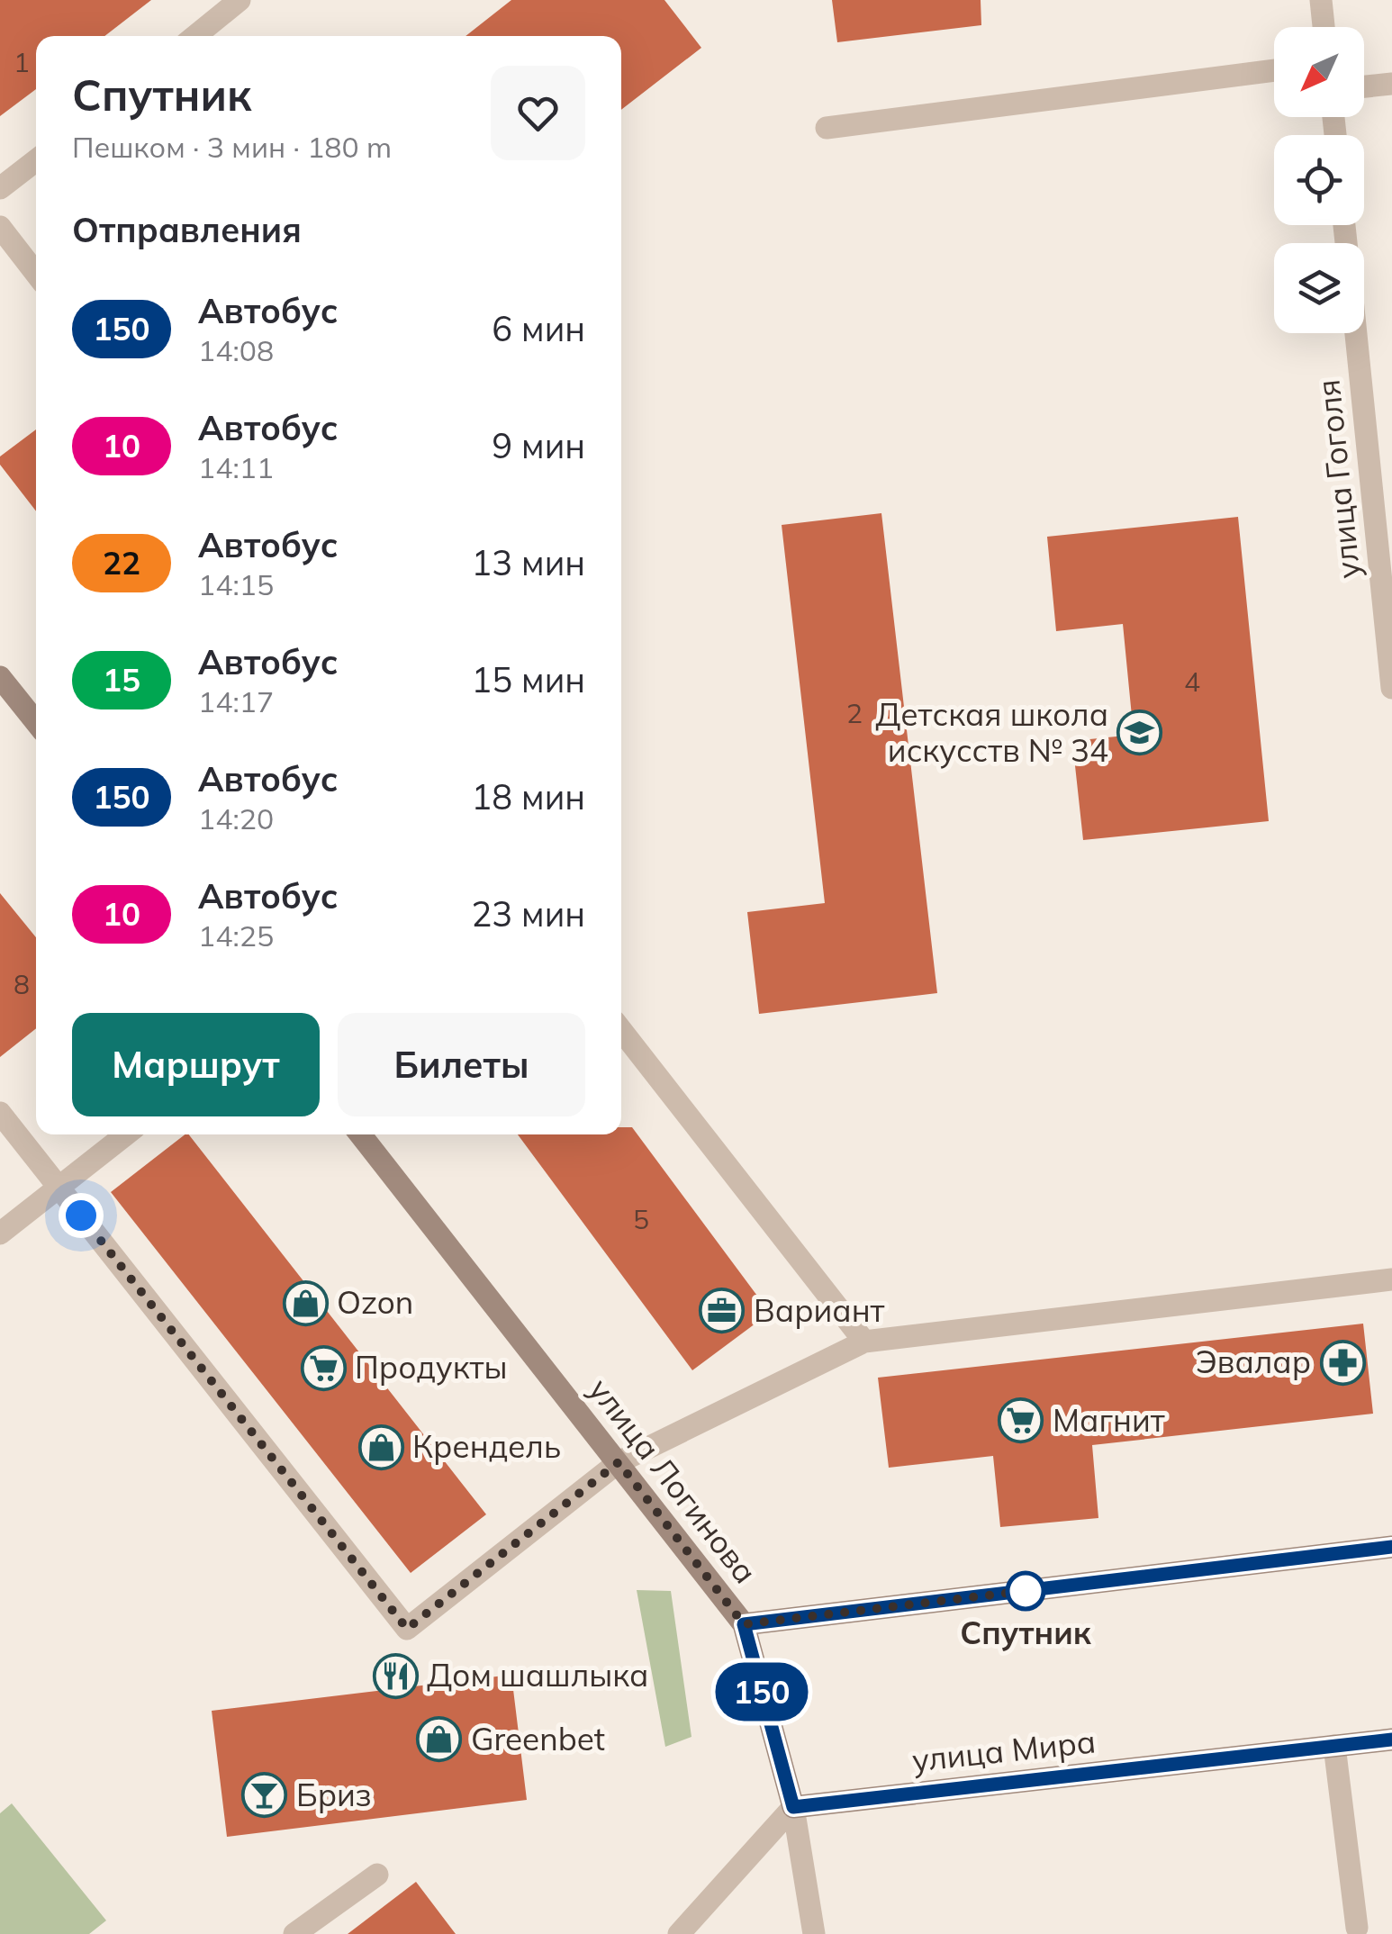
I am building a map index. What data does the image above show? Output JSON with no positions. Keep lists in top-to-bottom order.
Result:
{
  "streets": {
    "main road": ["улица Логинова", "улица Мира"],
    "street": ["улица Гоголя"]
  },
  "crossings": [
    ["улица Логинова", "улица Мира"]
  ],
  "places": {
    "school or university": ["Детская школа искусств № 34"],
    "shop": ["Ozon", "Крендель", "Greenbet"],
    "office": ["Вариант"],
    "pharmacy": ["Эвалар"],
    "supermarket": ["Продукты", "Магнит"],
    "other": ["Спутник"],
    "restaurant": ["Дом шашлыка"],
    "bar": ["Бриз"]
  },
  "lines": ["bus line 150"],
  "house_numbers": [
    "1",
    "4",
    "2",
    "8",
    "5"
  ],
  "north": "bottom left",
  "page": {
    "on_map": "150",
    "heading": [
      ["Спутник", "Пешком · 3 мин · 180 m"],
      "Отправления"
    ],
    "list": [
      {
        "mark": "150",
        "name": "Автобус",
        "note": "14:08",
        "value": "6 мин"
      },
      {
        "mark": "10",
        "name": "Автобус",
        "note": "14:11",
        "value": "9 мин"
      },
      {
        "mark": "22",
        "name": "Автобус",
        "note": "14:15",
        "value": "13 мин"
      },
      {
        "mark": "15",
        "name": "Автобус",
        "note": "14:17",
        "value": "15 мин"
      },
      {
        "mark": "150",
        "name": "Автобус",
        "note": "14:20",
        "value": "18 мин"
      },
      {
        "mark": "10",
        "name": "Автобус",
        "note": "14:25",
        "value": "23 мин"
      }
    ],
    "buttons": ["Маршрут", "Билеты"]
  }
}
